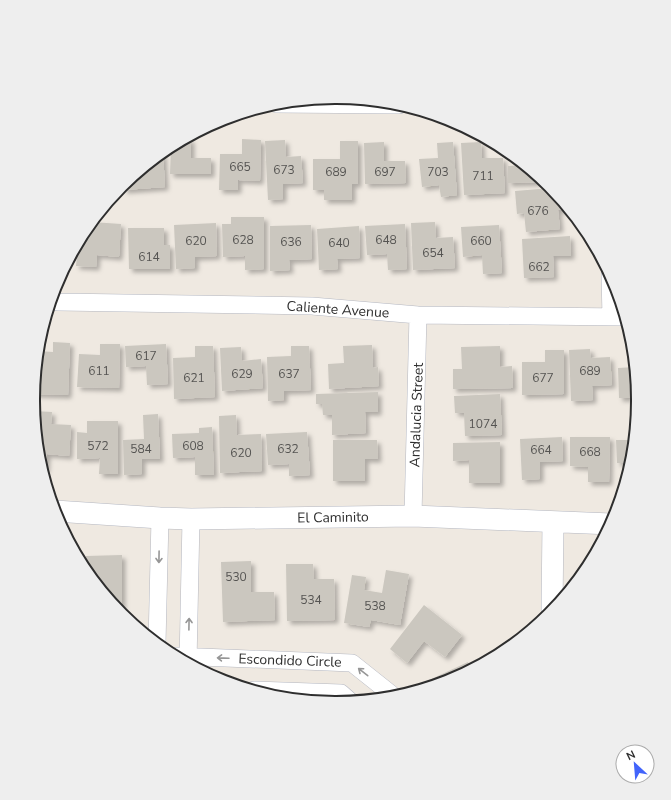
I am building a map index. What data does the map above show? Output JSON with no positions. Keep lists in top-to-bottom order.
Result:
{
  "streets": {
    "street": [
      "Caliente Avenue",
      "Andalucia Street",
      "El Caminito",
      "Escondido Circle"
    ]
  },
  "crossings": [
    ["Caliente Avenue", "Andalucia Street"],
    ["Andalucia Street", "El Caminito"]
  ],
  "one_way": ["Escondido Circle"],
  "house_numbers": [
    "665",
    "673",
    "689",
    "697",
    "703",
    "711",
    "676",
    "628",
    "648",
    "620",
    "660",
    "636",
    "640",
    "654",
    "614",
    "662",
    "617",
    "611",
    "689",
    "629",
    "637",
    "621",
    "677",
    "1074",
    "572",
    "608",
    "584",
    "632",
    "664",
    "668",
    "620",
    "530",
    "534",
    "538"
  ],
  "north": "top left"
}
